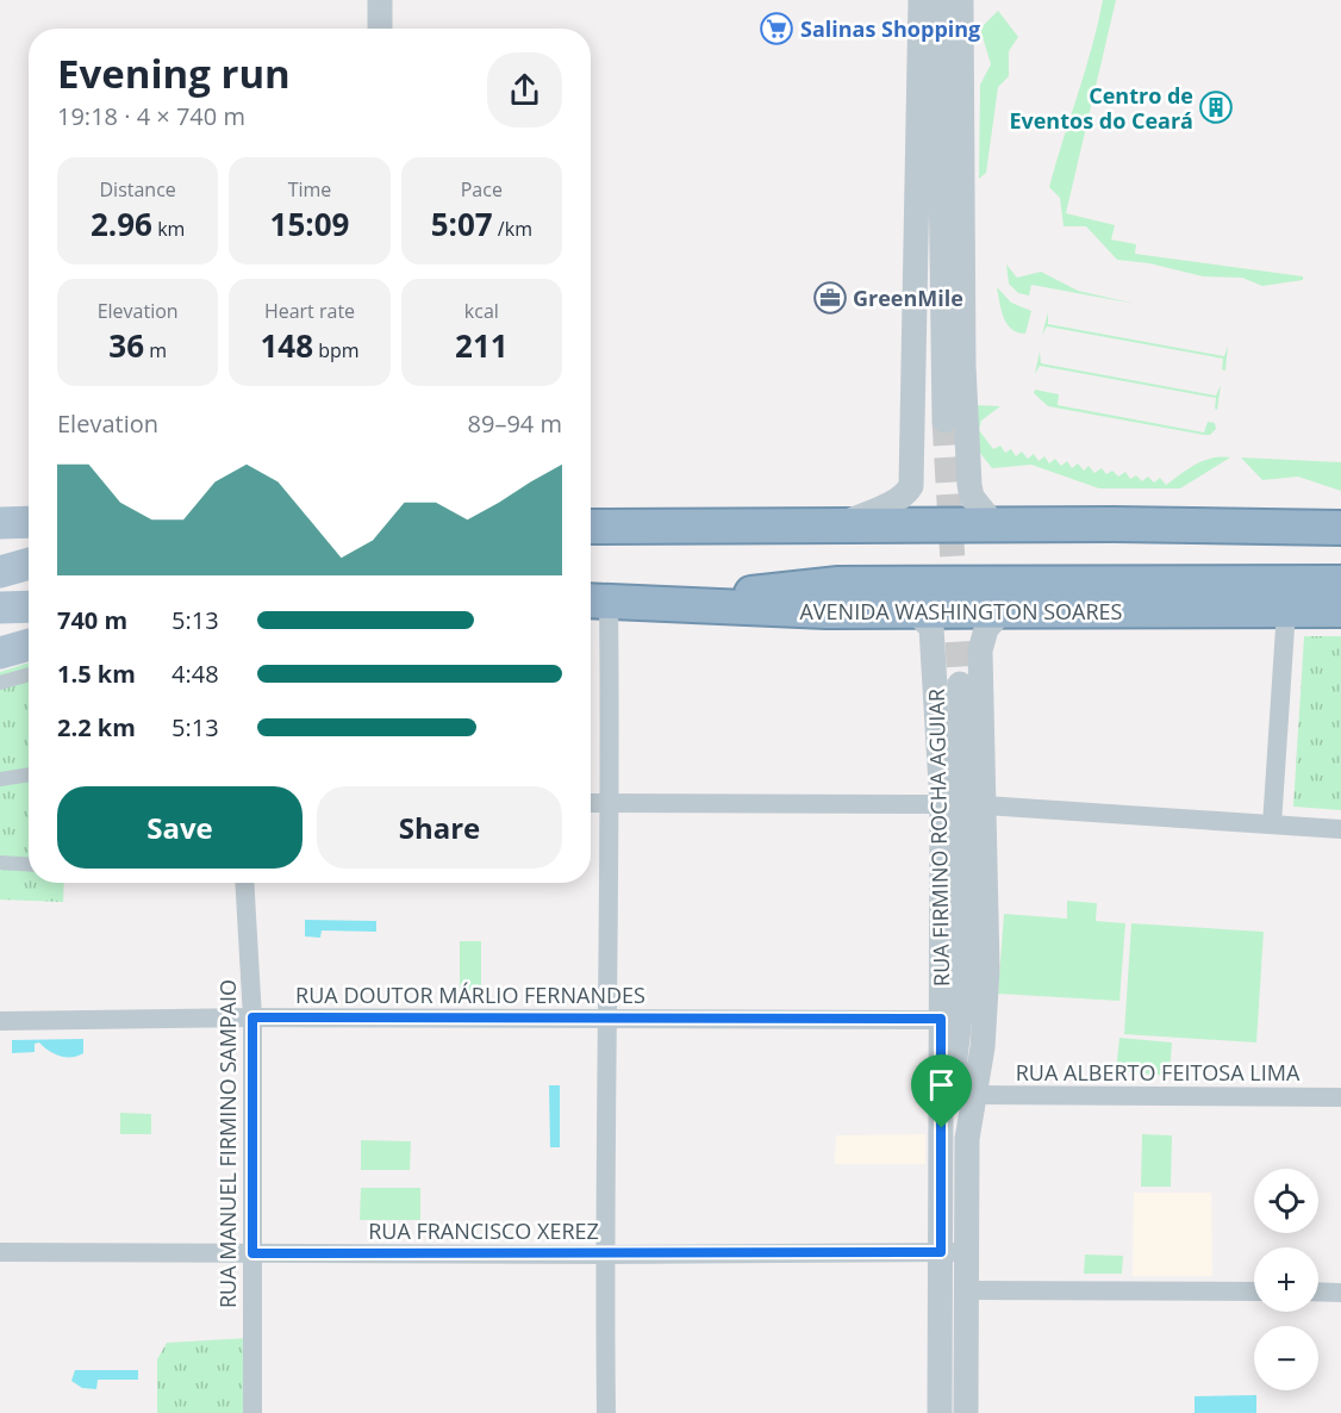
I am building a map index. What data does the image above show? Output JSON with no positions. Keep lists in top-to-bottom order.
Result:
{
  "streets": {
    "highway": ["AVENIDA WASHINGTON SOARES"],
    "street": [
      "RUA FIRMINO ROCHA AGUIAR",
      "RUA DOUTOR MÁRLIO FERNANDES",
      "RUA ALBERTO FEITOSA LIMA",
      "RUA MANUEL FIRMINO SAMPAIO",
      "RUA FRANCISCO XEREZ"
    ]
  },
  "crossings": [
    ["AVENIDA WASHINGTON SOARES", "RUA FIRMINO ROCHA AGUIAR"],
    ["RUA FIRMINO ROCHA AGUIAR", "RUA DOUTOR MÁRLIO FERNANDES"],
    ["RUA FIRMINO ROCHA AGUIAR", "RUA ALBERTO FEITOSA LIMA"],
    ["RUA FIRMINO ROCHA AGUIAR", "RUA FRANCISCO XEREZ"],
    ["RUA DOUTOR MÁRLIO FERNANDES", "RUA MANUEL FIRMINO SAMPAIO"],
    ["RUA MANUEL FIRMINO SAMPAIO", "RUA FRANCISCO XEREZ"]
  ],
  "places": {
    "supermarket": ["Salinas Shopping"],
    "building": ["Centro de Eventos do Ceará"],
    "office": ["GreenMile"]
  },
  "page": {
    "heading": ["Evening run", "19:18 · 4 × 740 m"],
    "stats": [
      ["Distance", "2.96 km"],
      ["Time", "15:09"],
      ["Pace", "5:07 /km"],
      ["Elevation", "36 m"],
      ["Heart rate", "148 bpm"],
      ["kcal", "211"]
    ],
    "chart": ["Elevation", "89–94 m"],
    "list": [
      {
        "name": "740 m",
        "note": "5:13"
      },
      {
        "name": "1.5 km",
        "note": "4:48"
      },
      {
        "name": "2.2 km",
        "note": "5:13"
      }
    ],
    "buttons": ["Save", "Share"],
    "map_buttons": ["+", "−"]
  }
}
